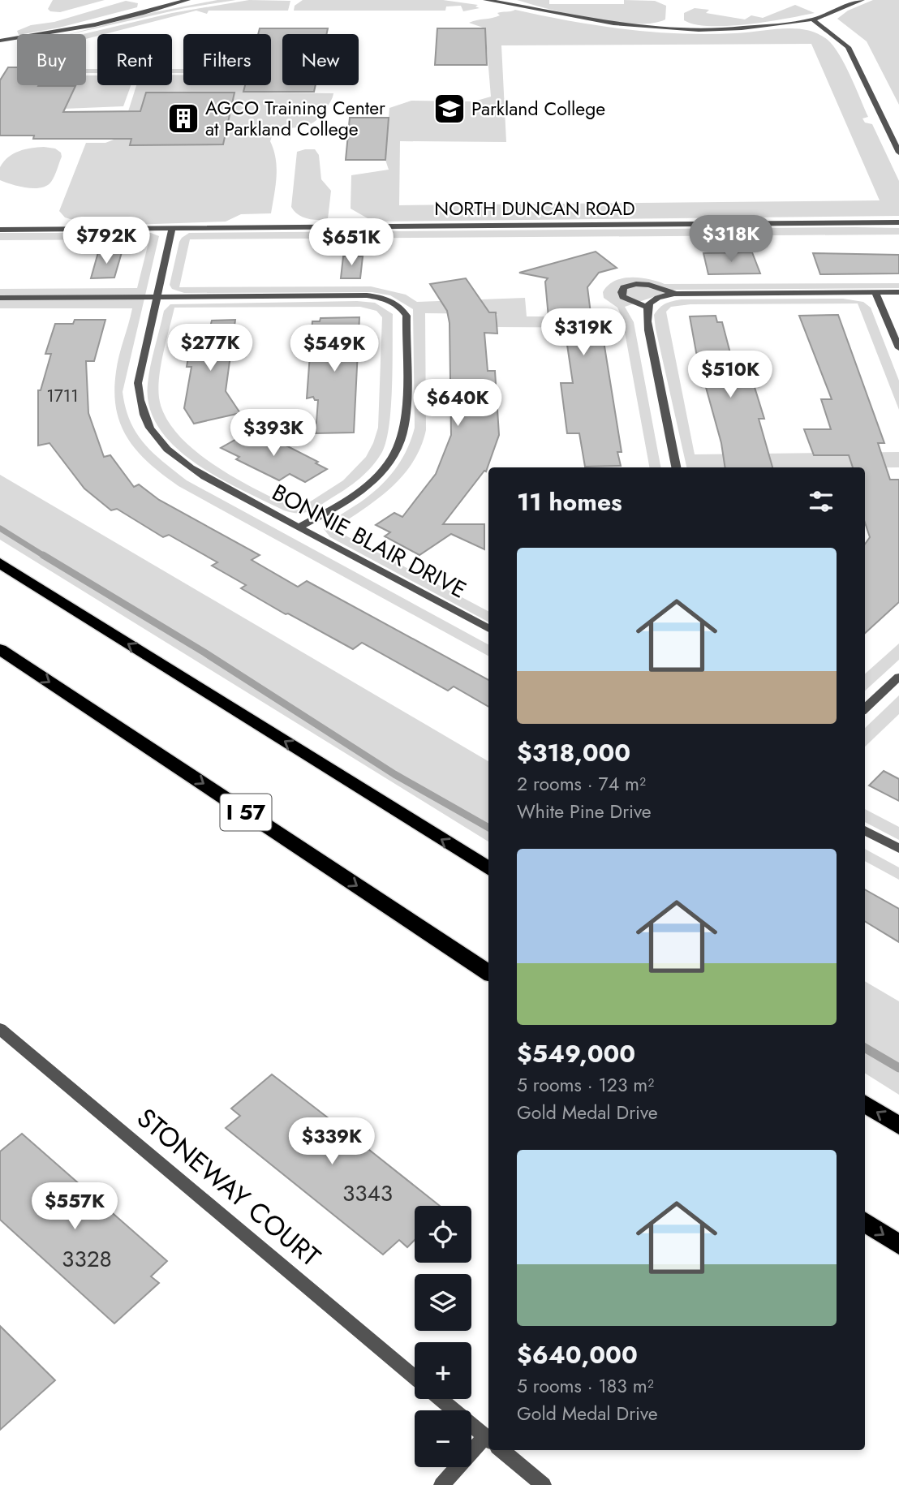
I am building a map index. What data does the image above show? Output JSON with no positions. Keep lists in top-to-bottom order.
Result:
{
  "streets": {
    "highway": ["I 57"],
    "street": ["NORTH DUNCAN ROAD", "BONNIE BLAIR DRIVE", "STONEWAY COURT"]
  },
  "crossings": [
    ["NORTH DUNCAN ROAD", "BONNIE BLAIR DRIVE"]
  ],
  "places": {
    "school or university": ["Parkland College"],
    "building": ["AGCO Training Center at Parkland College"]
  },
  "house_numbers": ["1711", "3343", "3328"],
  "page": {
    "chip": [
      "Buy",
      "Rent",
      "Filters",
      "New"
    ],
    "price": [
      "$318K",
      "$792K",
      "$651K",
      "$319K",
      "$277K",
      "$549K",
      "$510K",
      "$640K",
      "$393K",
      "$339K",
      "$557K"
    ],
    "heading": "11 homes",
    "list": [
      {
        "name": "$318,000",
        "note": "2 rooms · 74 m² · White Pine Drive"
      },
      {
        "name": "$549,000",
        "note": "5 rooms · 123 m² · Gold Medal Drive"
      },
      {
        "name": "$640,000",
        "note": "5 rooms · 183 m² · Gold Medal Drive"
      }
    ],
    "map_buttons": ["+", "−"]
  }
}
